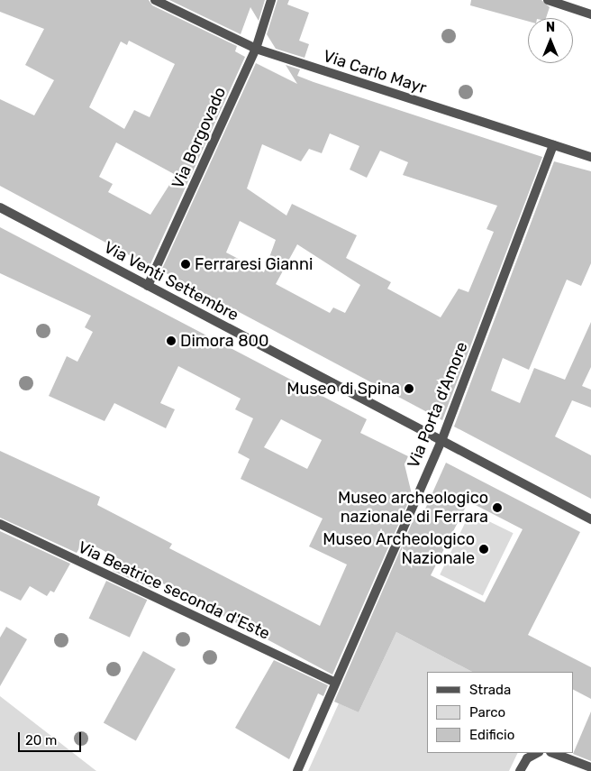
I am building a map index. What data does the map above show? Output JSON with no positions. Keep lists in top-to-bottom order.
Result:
{
  "streets": {
    "street": [
      "Via Carlo Mayr",
      "Via Borgovado",
      "Via Venti Settembre",
      "Via Porta d'Amore",
      "Via Beatrice seconda d'Este"
    ]
  },
  "crossings": [
    ["Via Carlo Mayr", "Via Borgovado"],
    ["Via Carlo Mayr", "Via Porta d'Amore"],
    ["Via Borgovado", "Via Venti Settembre"],
    ["Via Venti Settembre", "Via Porta d'Amore"],
    ["Via Porta d'Amore", "Via Beatrice seconda d'Este"]
  ],
  "places": [
    "Ferraresi Gianni",
    "Dimora 800",
    "Museo di Spina",
    "Museo archeologico nazionale di Ferrara",
    "Museo Archeologico Nazionale"
  ],
  "legend": ["Strada", "Parco", "Edificio"],
  "scale_bar": "20 m",
  "north": "top"
}
